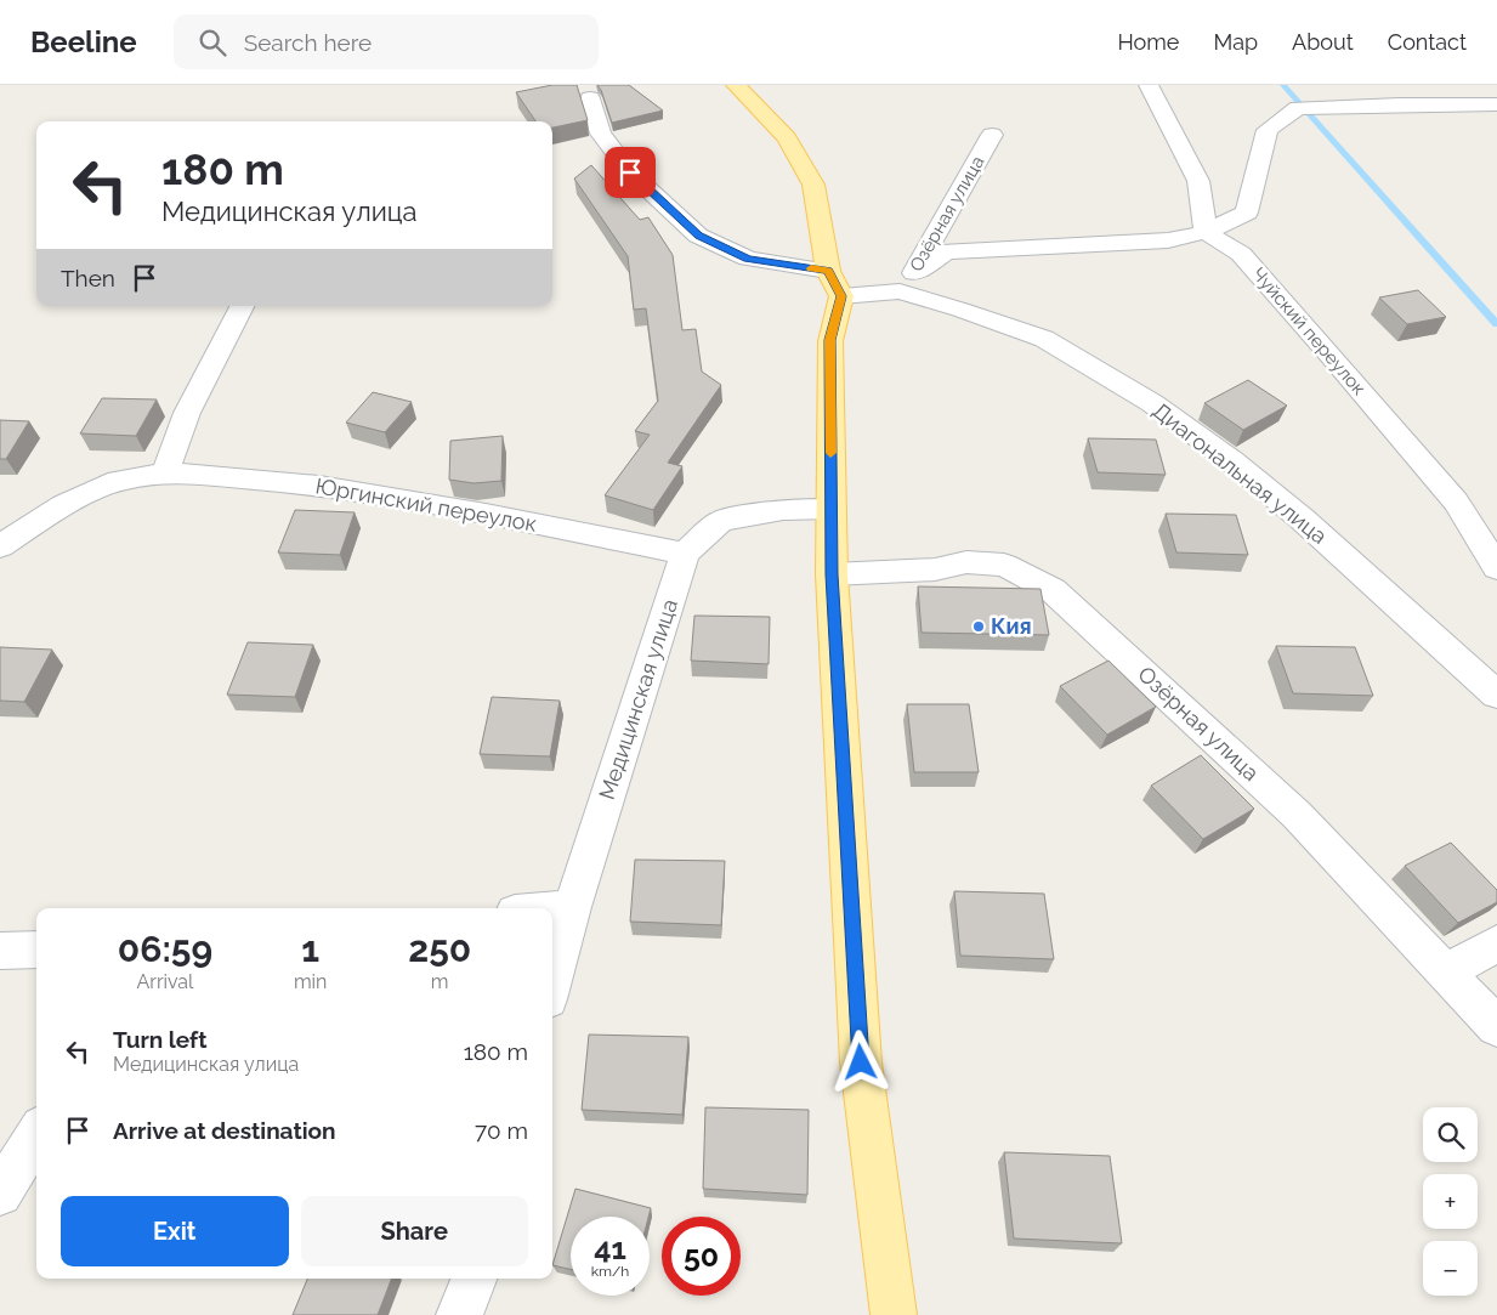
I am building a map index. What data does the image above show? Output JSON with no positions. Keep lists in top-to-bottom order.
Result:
{
  "streets": {
    "street": [
      "Озёрная улица",
      "Чуйский переулок",
      "Диагональная улица",
      "Юргинский переулок",
      "Медицинская улица"
    ]
  },
  "crossings": [
    ["Озёрная улица", "Диагональная улица"],
    ["Юргинский переулок", "Медицинская улица"]
  ],
  "places": ["Кия"],
  "page": {
    "header": "Beeline",
    "search": "Search here",
    "nav": [
      "Home",
      "Map",
      "About",
      "Contact"
    ],
    "turn": ["180 m", "Медицинская улица"],
    "then": "Then",
    "eta": [
      "06:59",
      "Arrival",
      "1",
      "min",
      "250",
      "m"
    ],
    "list": [
      {
        "name": "Turn left",
        "note": "Медицинская улица",
        "value": "180 m"
      },
      {
        "name": "Arrive at destination",
        "value": "70 m"
      }
    ],
    "map_buttons": ["+", "−"],
    "buttons": ["Exit", "Share"],
    "speed": "41 km/h",
    "limit": "50"
  }
}
